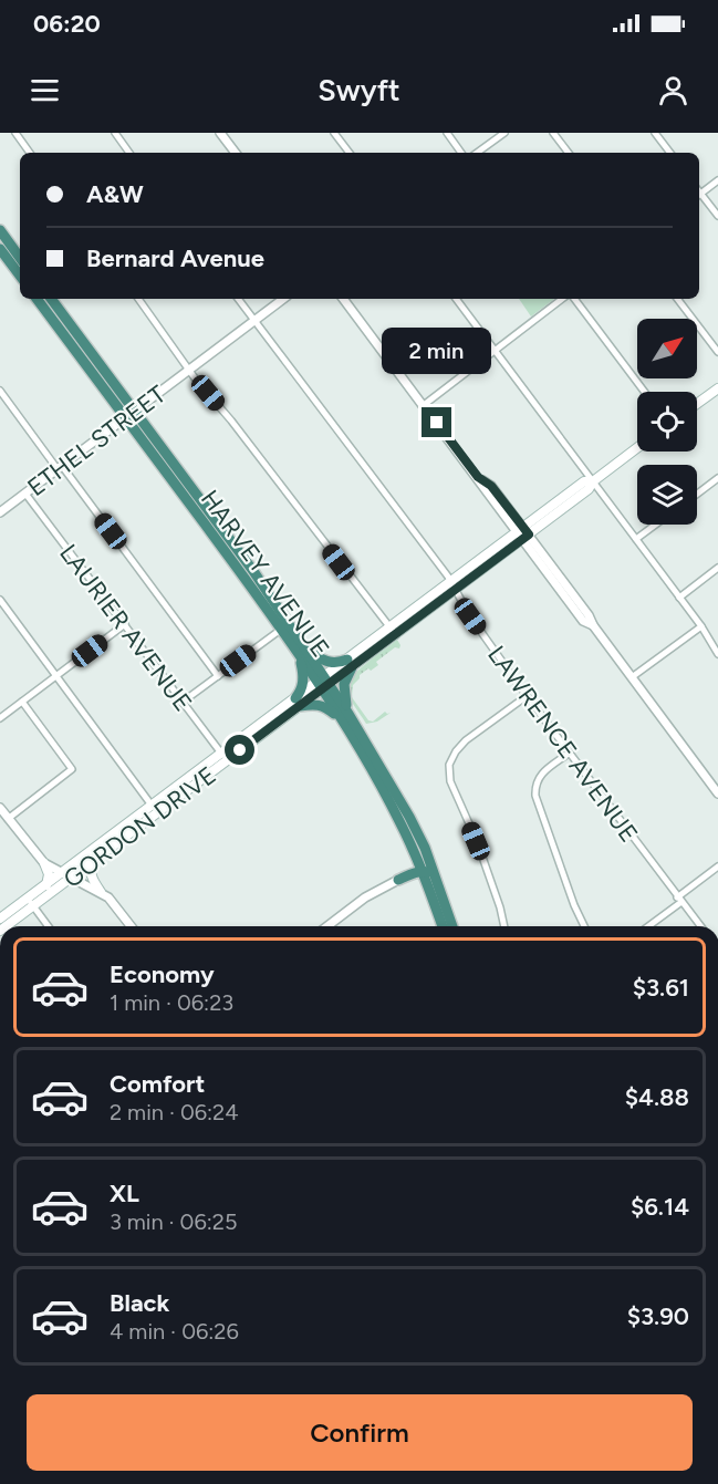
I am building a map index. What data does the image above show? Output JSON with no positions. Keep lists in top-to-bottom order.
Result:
{
  "streets": {
    "highway": ["HARVEY AVENUE"],
    "main road": ["GORDON DRIVE"],
    "street": ["ETHEL STREET", "LAURIER AVENUE", "LAWRENCE AVENUE"]
  },
  "crossings": [
    ["ETHEL STREET", "HARVEY AVENUE"],
    ["ETHEL STREET", "LAURIER AVENUE"],
    ["ETHEL STREET", "LAWRENCE AVENUE"],
    ["HARVEY AVENUE", "GORDON DRIVE"],
    ["LAURIER AVENUE", "GORDON DRIVE"],
    ["LAWRENCE AVENUE", "GORDON DRIVE"]
  ],
  "north": "top right",
  "page": {
    "status": "06:20",
    "header": "Swyft",
    "banner": ["A&W", "Bernard Avenue"],
    "bubble": "2 min",
    "list": [
      {
        "name": "Economy",
        "note": "1 min · 06:23",
        "value": "$3.61"
      },
      {
        "name": "Comfort",
        "note": "2 min · 06:24",
        "value": "$4.88"
      },
      {
        "name": "XL",
        "note": "3 min · 06:25",
        "value": "$6.14"
      },
      {
        "name": "Black",
        "note": "4 min · 06:26",
        "value": "$3.90"
      }
    ],
    "buttons": "Confirm"
  }
}
